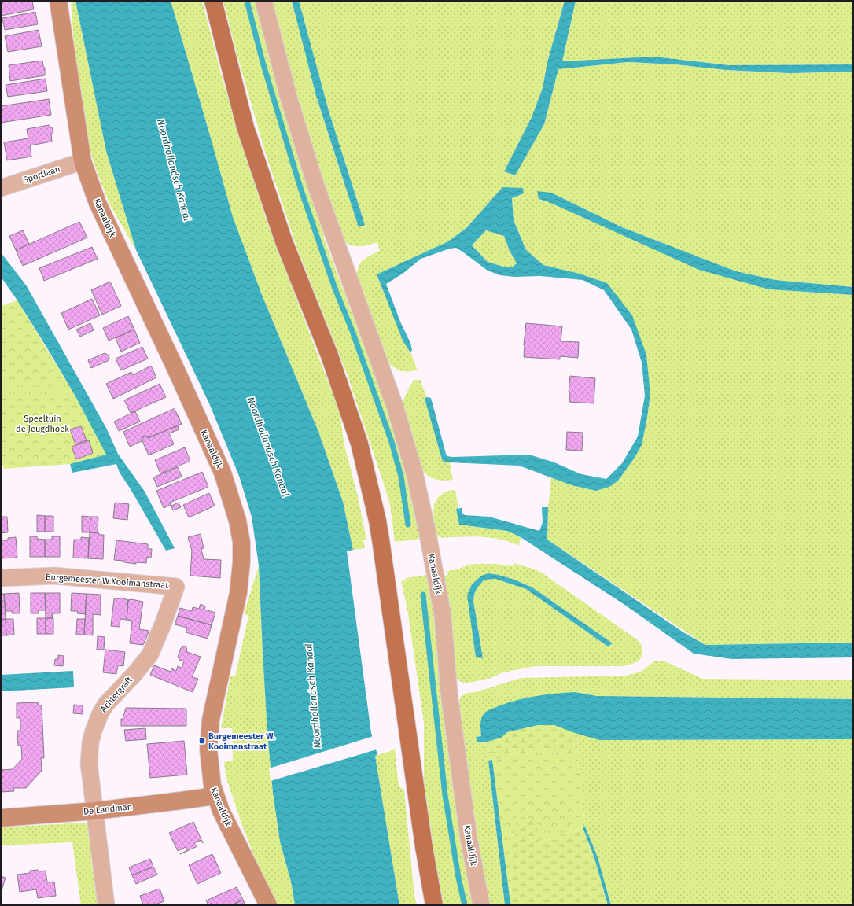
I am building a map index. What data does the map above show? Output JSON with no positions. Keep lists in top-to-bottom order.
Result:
{
  "streets": {
    "street": [
      "Sportlaan",
      "Kanaaldijk",
      "Burgemeester W.Kooimanstraat",
      "Achtergraft",
      "De Landman"
    ]
  },
  "crossings": [
    ["Sportlaan", "Kanaaldijk"],
    ["Kanaaldijk", "De Landman"],
    ["Burgemeester W.Kooimanstraat", "Achtergraft"],
    ["Achtergraft", "De Landman"]
  ],
  "water": ["Noordhollandsch Kanaal"],
  "parks": ["Speeltuin de Jeugdhoek"],
  "places": {
    "transit": ["Burgemeester W. Kooimanstraat"]
  }
}
